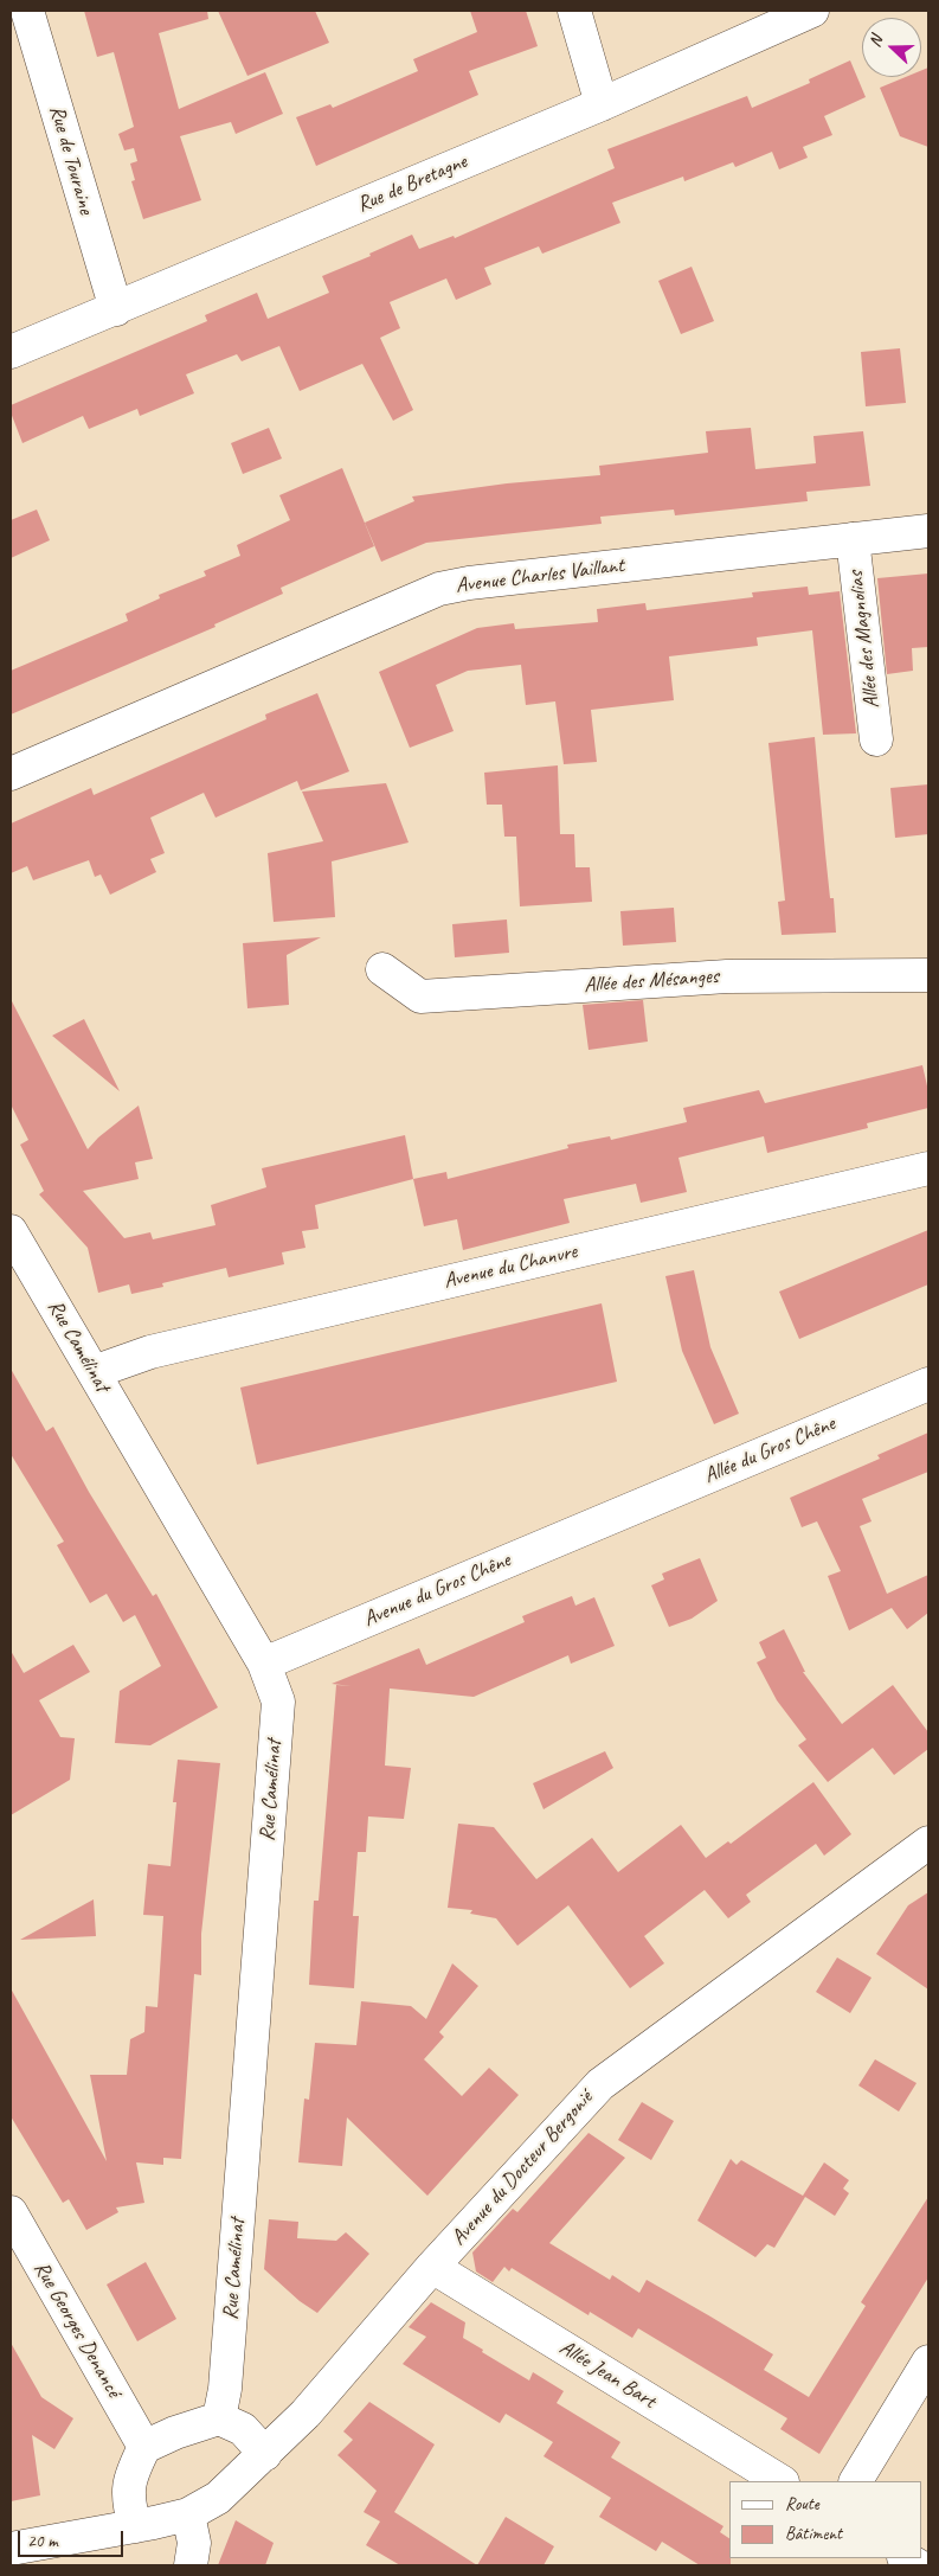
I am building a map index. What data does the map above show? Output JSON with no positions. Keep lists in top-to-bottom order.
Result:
{
  "streets": {
    "street": [
      "Rue de Touraine",
      "Rue de Bretagne",
      "Avenue Charles Vaillant",
      "Allée des Magnolias",
      "Allée des Mésanges",
      "Avenue du Chanvre",
      "Rue Camélinat",
      "Allée du Gros Chêne",
      "Avenue du Gros Chêne",
      "Avenue du Docteur Bergonié",
      "Rue Georges Denancé",
      "Allée Jean Bart"
    ]
  },
  "crossings": [
    ["Rue de Touraine", "Rue de Bretagne"],
    ["Avenue Charles Vaillant", "Allée des Magnolias"],
    ["Avenue du Chanvre", "Rue Camélinat"],
    ["Rue Camélinat", "Avenue du Gros Chêne"],
    ["Allée du Gros Chêne", "Avenue du Gros Chêne"],
    ["Avenue du Docteur Bergonié", "Allée Jean Bart"]
  ],
  "legend": ["Route", "Bâtiment"],
  "scale_bar": "20 m",
  "north": "left"
}
